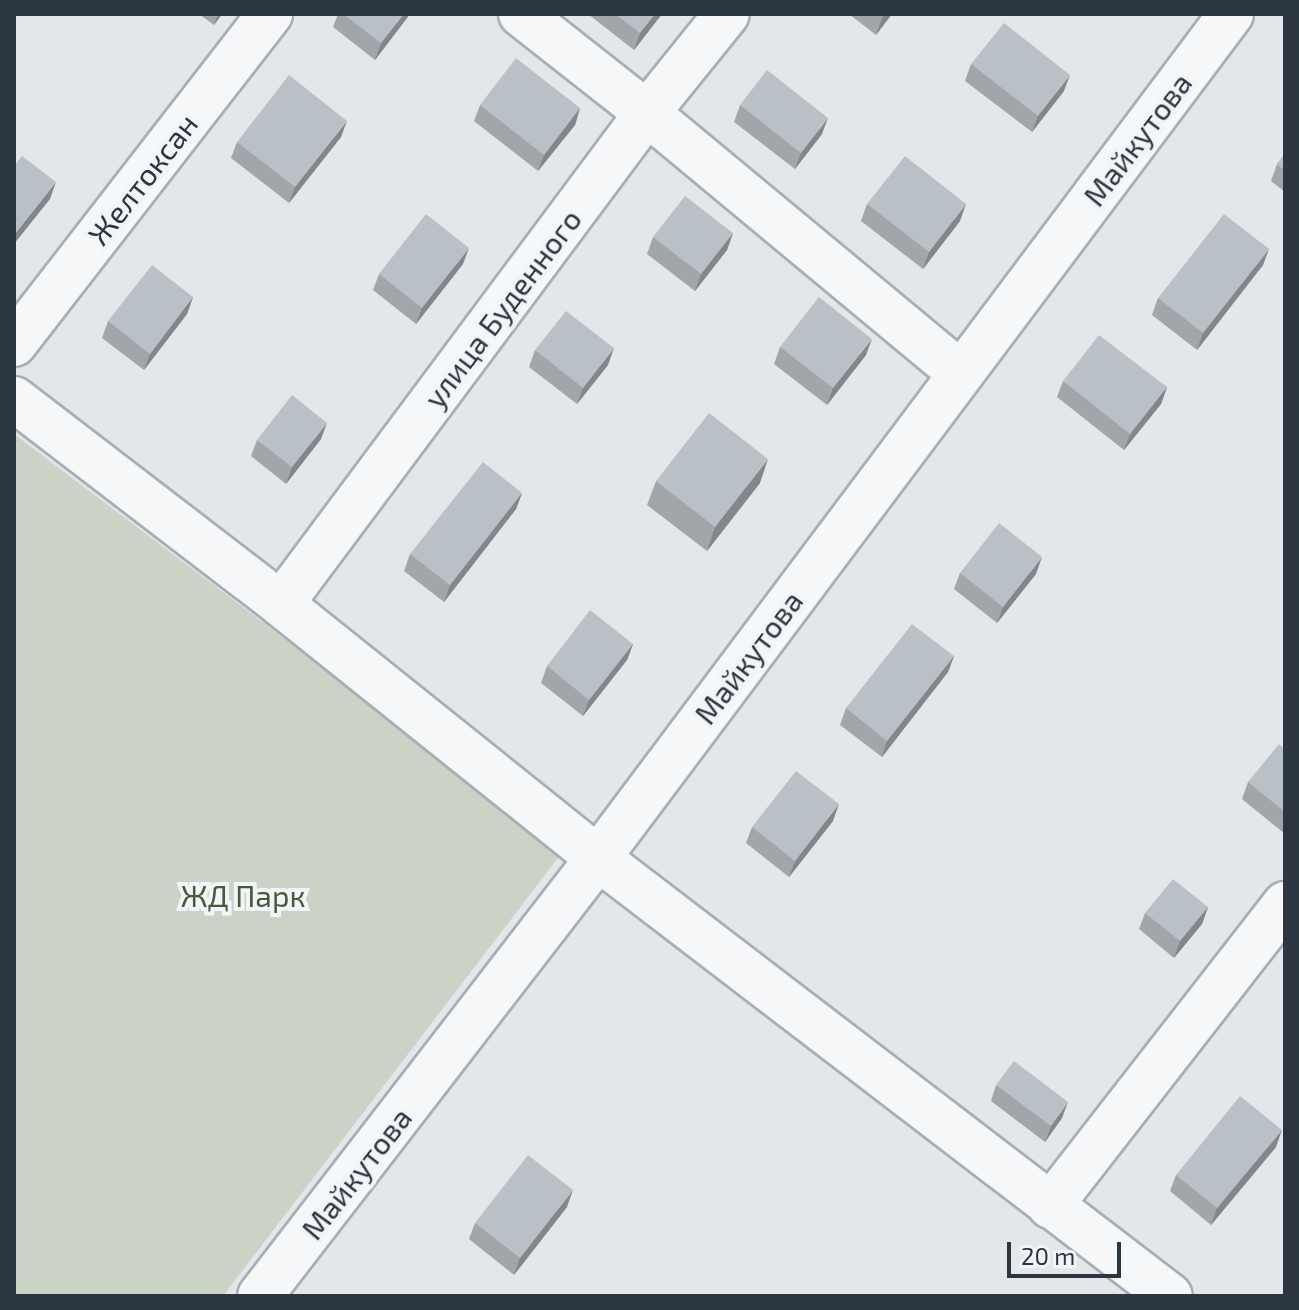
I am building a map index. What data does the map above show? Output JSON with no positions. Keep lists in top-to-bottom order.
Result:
{
  "streets": {
    "street": ["Майкутова", "Желтоксан", "улица Буденного"]
  },
  "parks": ["ЖД Парк"],
  "scale_bar": "20 m"
}
